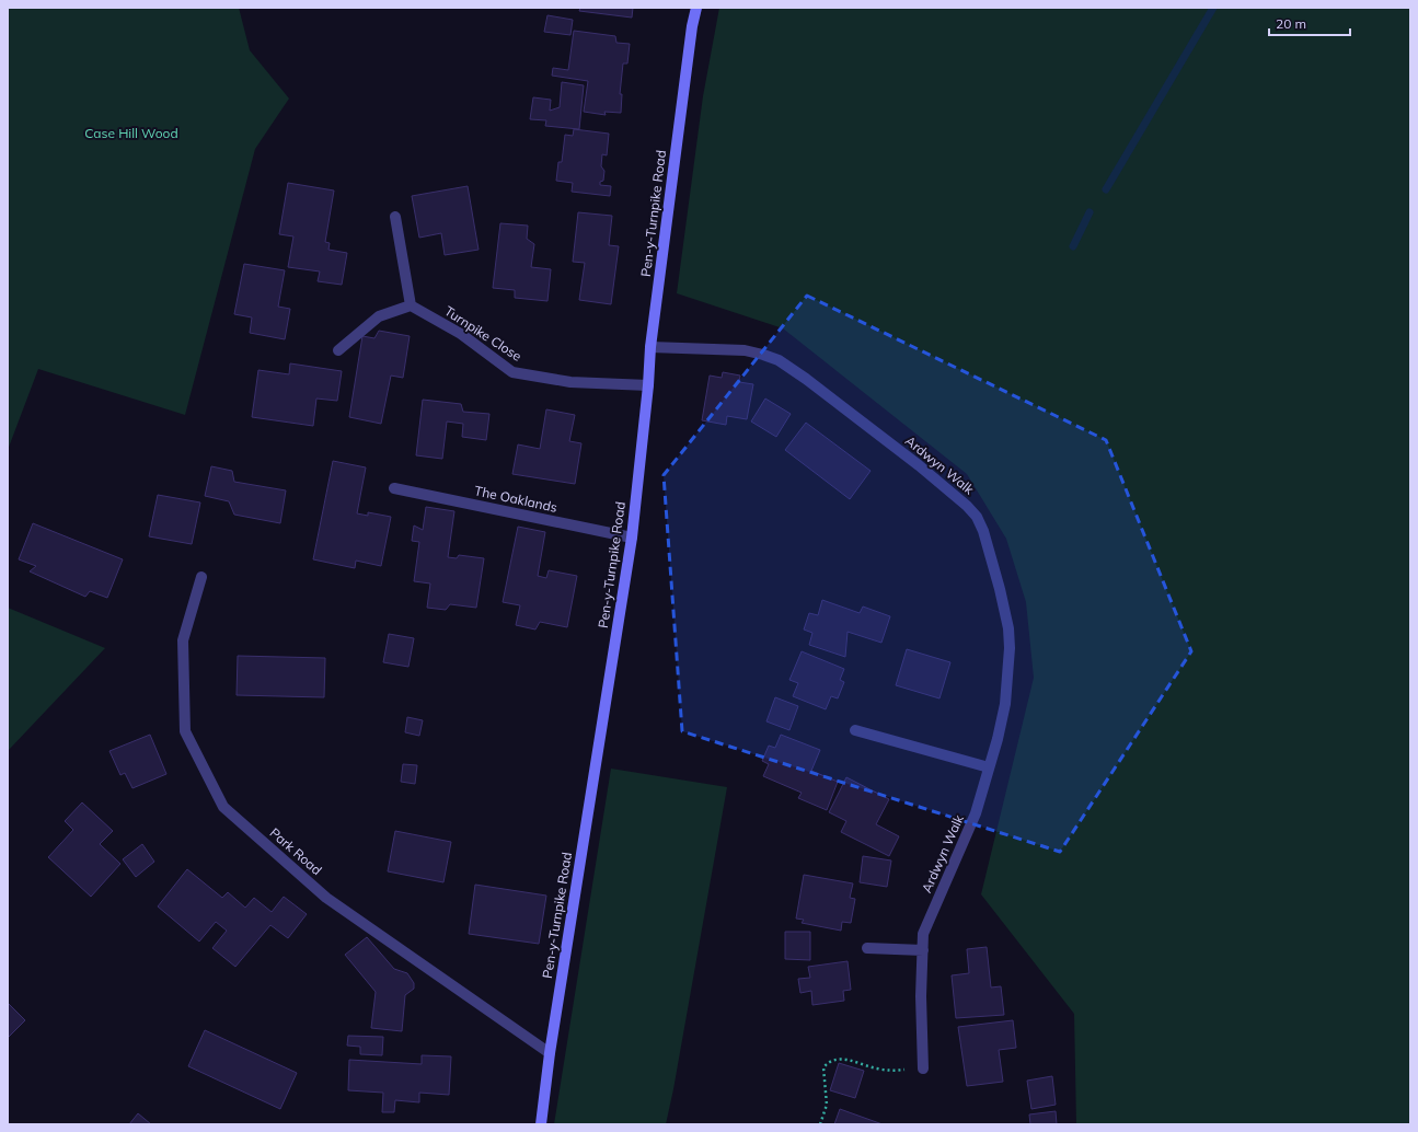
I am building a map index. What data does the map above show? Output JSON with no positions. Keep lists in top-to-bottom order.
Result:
{
  "streets": {
    "street": [
      "Pen-y-Turnpike Road",
      "Turnpike Close",
      "Ardwyn Walk",
      "The Oaklands",
      "Park Road"
    ]
  },
  "crossings": [
    ["Pen-y-Turnpike Road", "Turnpike Close"],
    ["Pen-y-Turnpike Road", "Ardwyn Walk"],
    ["Pen-y-Turnpike Road", "The Oaklands"],
    ["Pen-y-Turnpike Road", "Park Road"]
  ],
  "parks": ["Case Hill Wood"],
  "scale_bar": "20 m"
}
